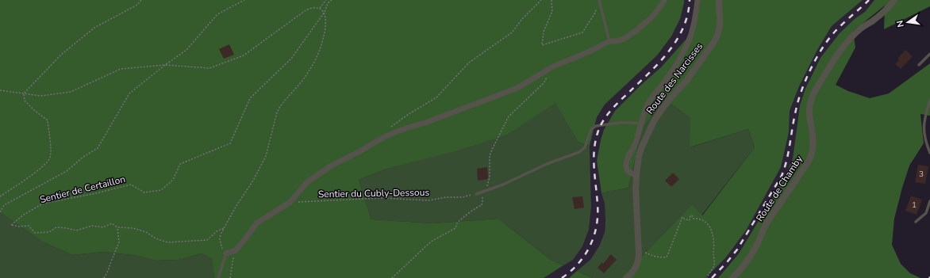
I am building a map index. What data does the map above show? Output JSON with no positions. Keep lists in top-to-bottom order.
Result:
{
  "streets": {
    "street": ["Route des Narcisses", "Route de Chamby"],
    "path": ["Sentier de Certaillon", "Sentier du Cubly-Dessous"]
  },
  "house_numbers": ["3", "1"],
  "north": "left"
}
